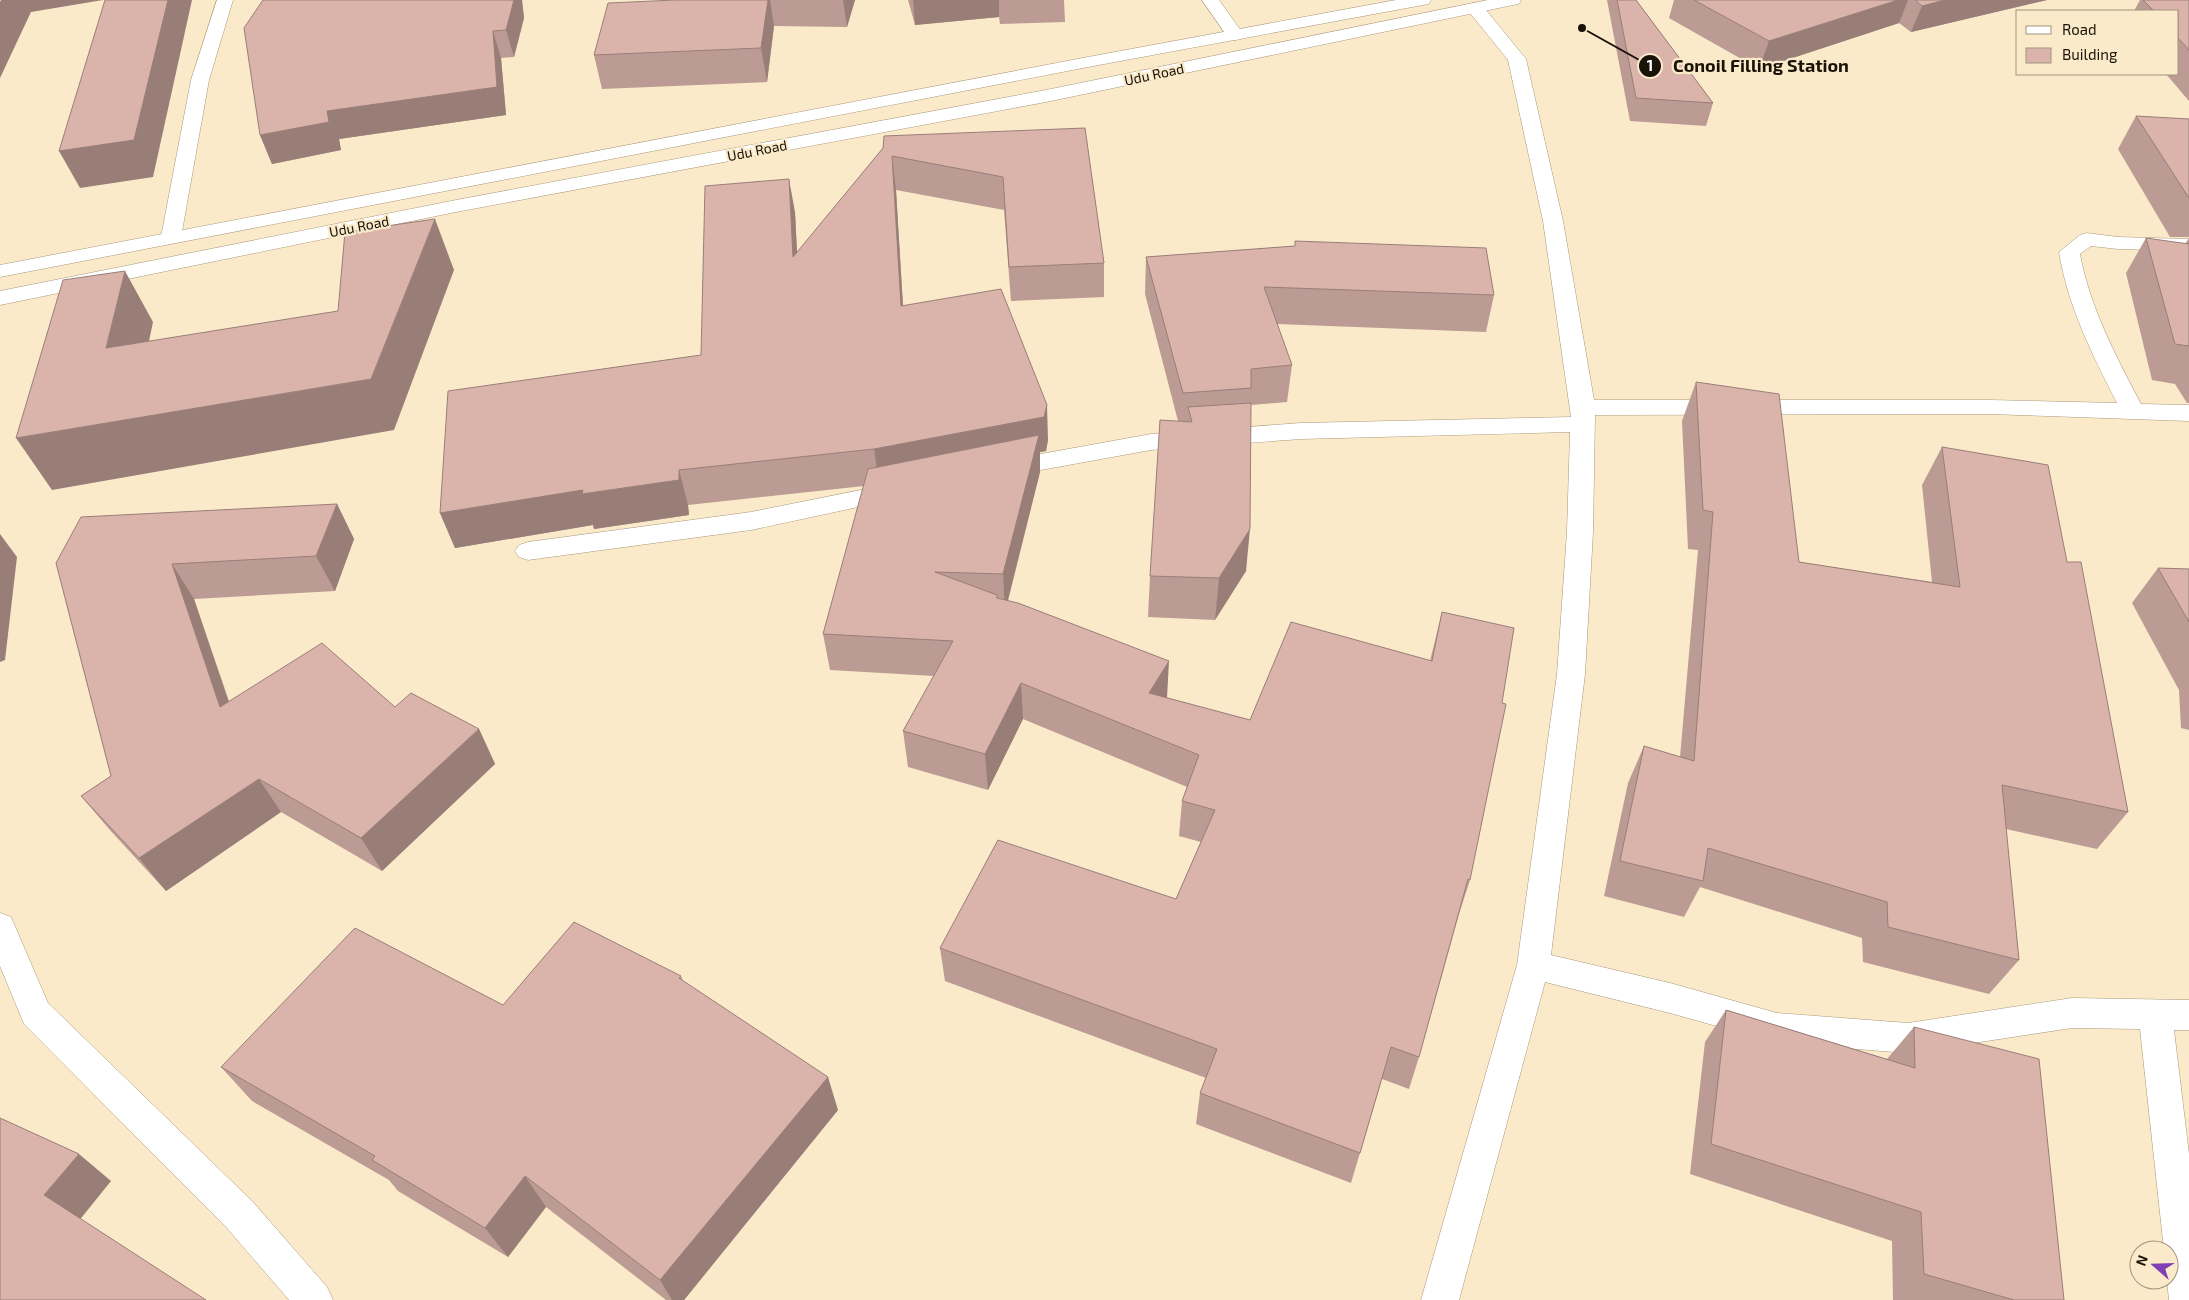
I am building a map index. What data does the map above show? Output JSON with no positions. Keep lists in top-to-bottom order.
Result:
{
  "streets": {
    "street": ["Udu Road"]
  },
  "places": ["Conoil Filling Station"],
  "legend": ["Road", "Building"],
  "north": "left"
}
